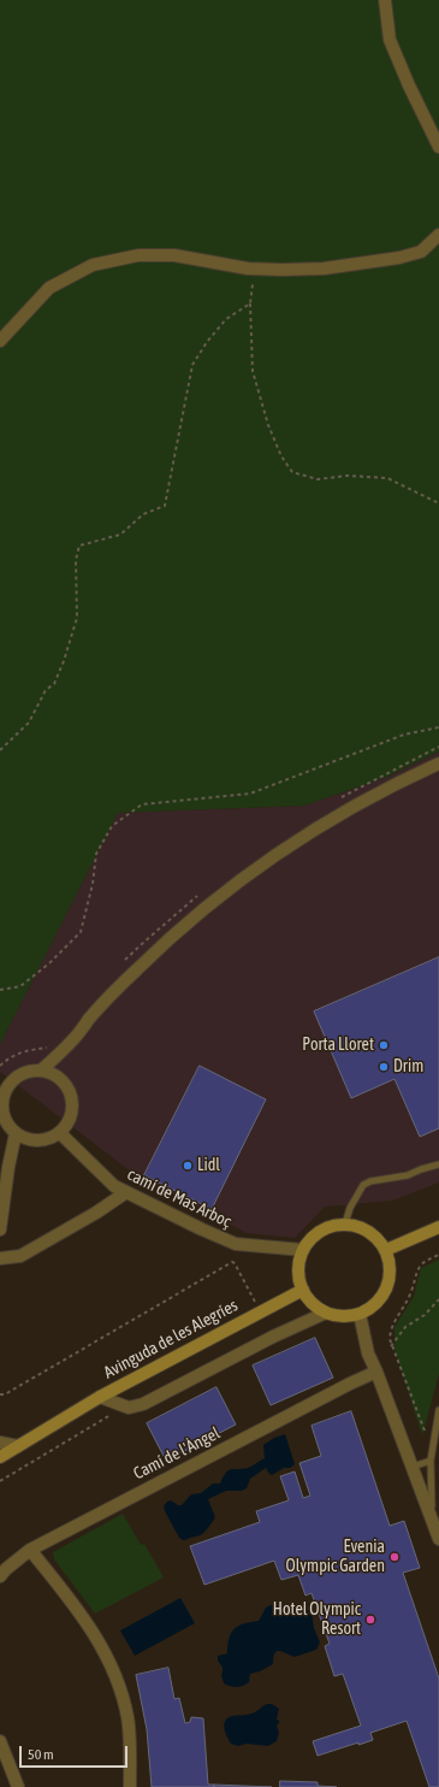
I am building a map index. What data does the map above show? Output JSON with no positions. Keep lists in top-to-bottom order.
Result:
{
  "streets": {
    "main road": ["Avinguda de les Alegríes"],
    "street": ["camí de Mas Arboç", "Camí de l'Àngel"]
  },
  "crossings": [
    ["camí de Mas Arboç", "Avinguda de les Alegríes"]
  ],
  "places": [
    "Porta Lloret",
    "Drim",
    "Lidl",
    "Evenia Olympic Garden",
    "Hotel Olympic Resort"
  ],
  "scale_bar": "50 m"
}
